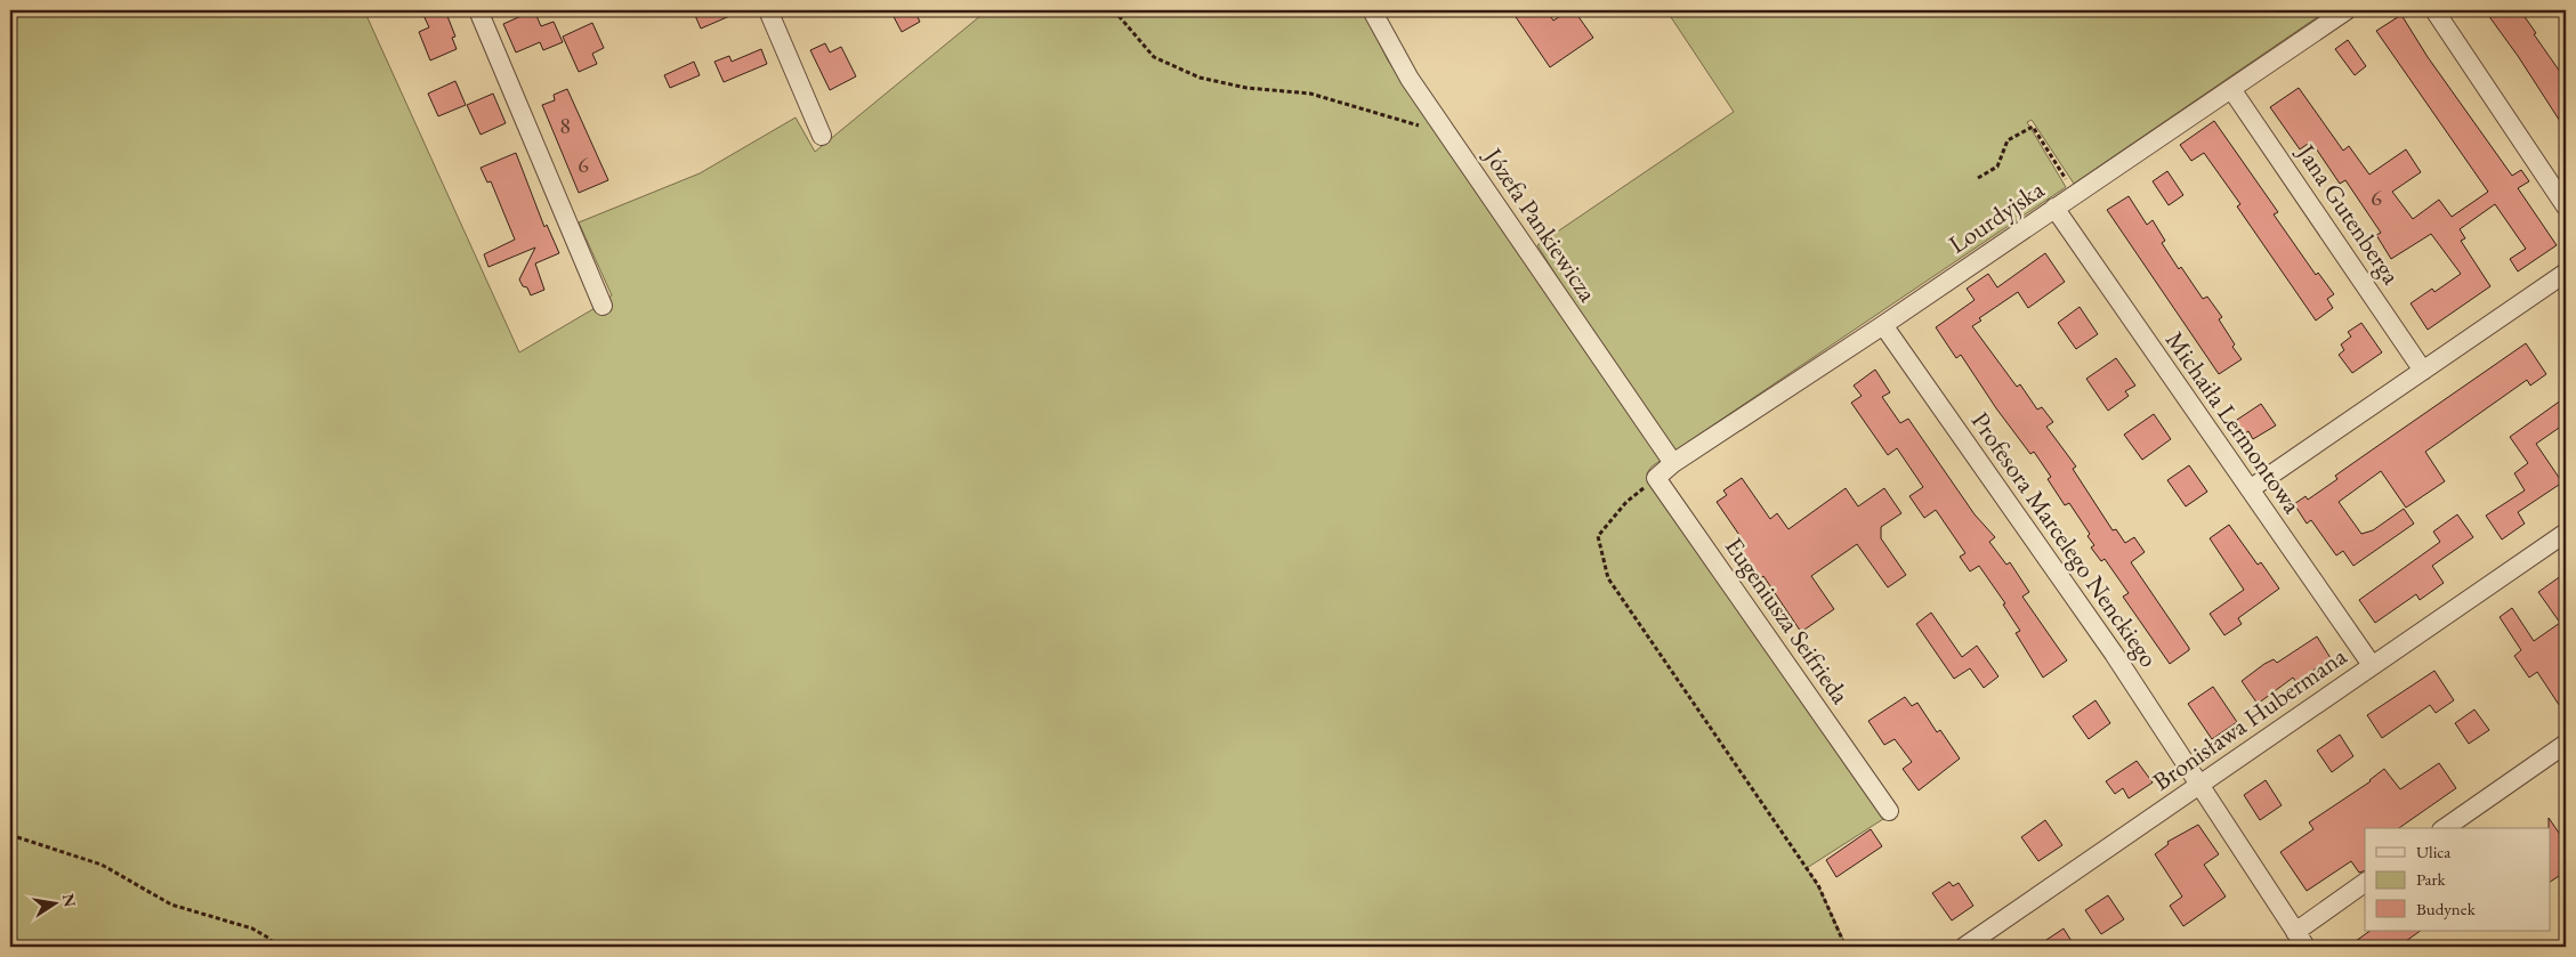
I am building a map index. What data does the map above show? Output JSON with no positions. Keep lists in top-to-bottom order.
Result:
{
  "streets": {
    "street": [
      "Jana Gutenberga",
      "Lourdyjska",
      "Józefa Pankiewicza",
      "Michaiła Lermontowa",
      "Profesora Marcelego Nenckiego",
      "Eugeniusza Seifrieda",
      "Bronisława Hubermana"
    ]
  },
  "crossings": [
    ["Jana Gutenberga", "Lourdyjska"],
    ["Lourdyjska", "Józefa Pankiewicza"],
    ["Lourdyjska", "Michaiła Lermontowa"],
    ["Lourdyjska", "Profesora Marcelego Nenckiego"],
    ["Michaiła Lermontowa", "Bronisława Hubermana"],
    ["Profesora Marcelego Nenckiego", "Bronisława Hubermana"]
  ],
  "house_numbers": ["8", "6", "6"],
  "legend": ["Ulica", "Park", "Budynek"],
  "north": "right"
}
